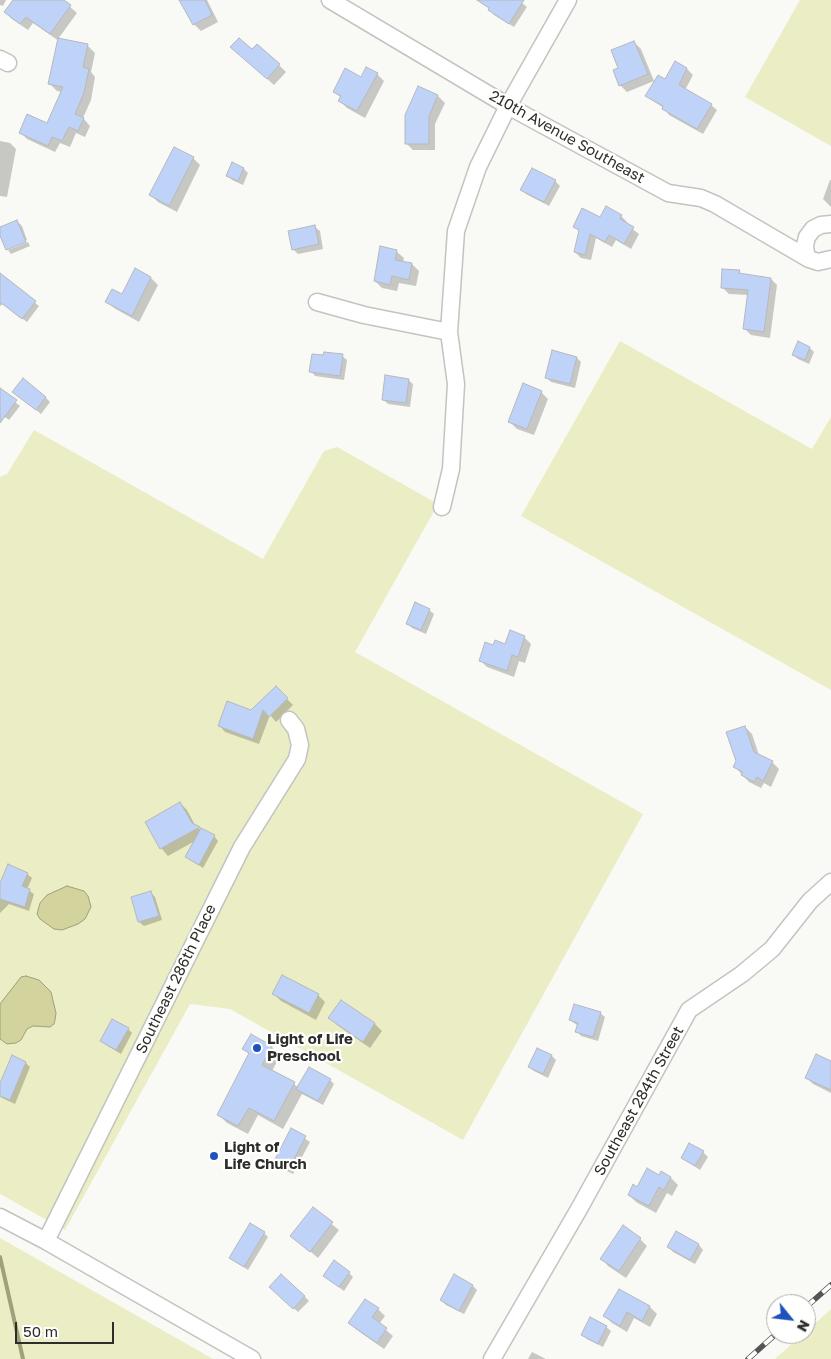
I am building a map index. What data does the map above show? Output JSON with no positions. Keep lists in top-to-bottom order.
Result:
{
  "streets": {
    "street": ["210th Avenue Southeast", "Southeast 286th Place", "Southeast 284th Street"]
  },
  "places": ["Light of Life Preschool", "Light of Life Church"],
  "scale_bar": "50 m",
  "north": "bottom right"
}
